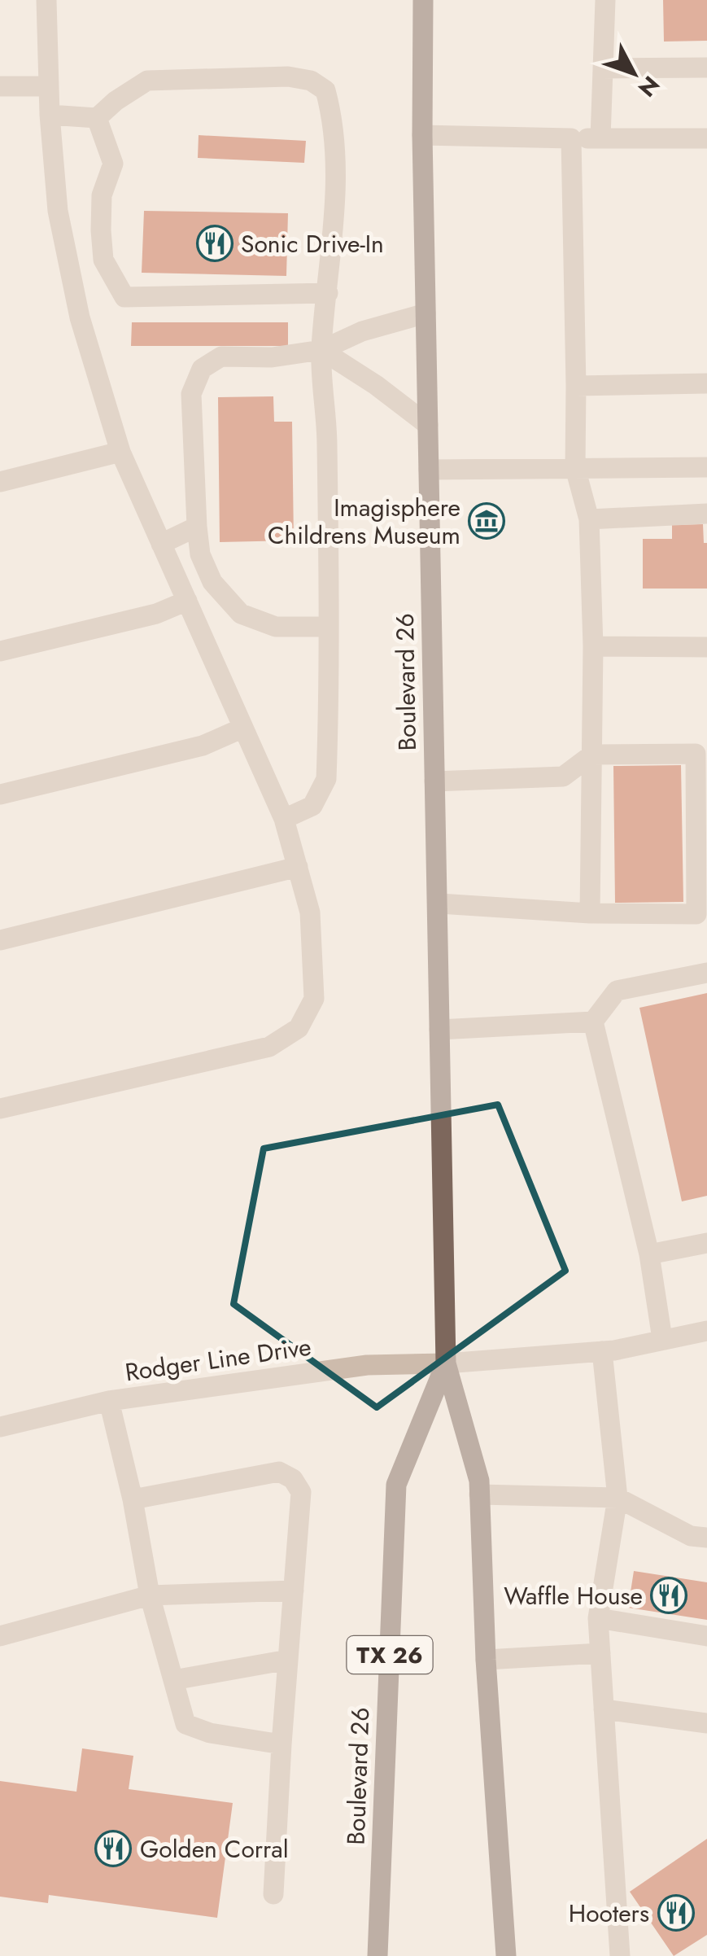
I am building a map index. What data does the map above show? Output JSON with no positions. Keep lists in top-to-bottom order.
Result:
{
  "streets": {
    "main road": ["Boulevard 26", "TX 26"],
    "street": ["Rodger Line Drive"]
  },
  "crossings": [
    ["Boulevard 26", "Rodger Line Drive"]
  ],
  "places": {
    "restaurant": [
      "Sonic Drive-In",
      "Waffle House",
      "Golden Corral",
      "Hooters"
    ],
    "museum": ["Imagisphere Childrens Museum"]
  },
  "north": "bottom right"
}
